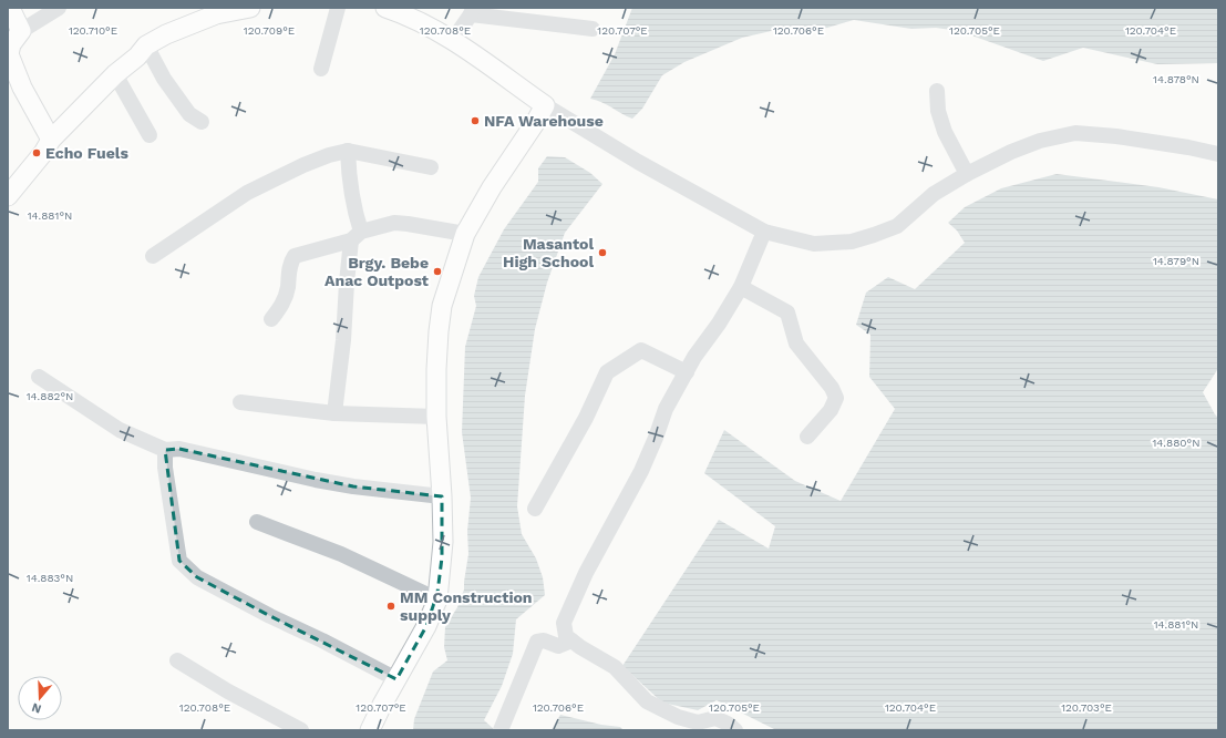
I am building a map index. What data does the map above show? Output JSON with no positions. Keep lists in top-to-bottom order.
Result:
{
  "places": [
    "NFA Warehouse",
    "Echo Fuels",
    "Masantol High School",
    "Brgy. Bebe Anac Outpost",
    "MM Construction supply"
  ],
  "north": "bottom",
  "coordinates": [
    "120.709°E",
    "120.708°E",
    "120.707°E",
    "120.706°E",
    "120.705°E",
    "120.704°E",
    "120.710°E",
    "14.878°N",
    "14.881°N",
    "14.879°N",
    "14.882°N",
    "14.880°N",
    "14.883°N",
    "120.703°E"
  ]
}
